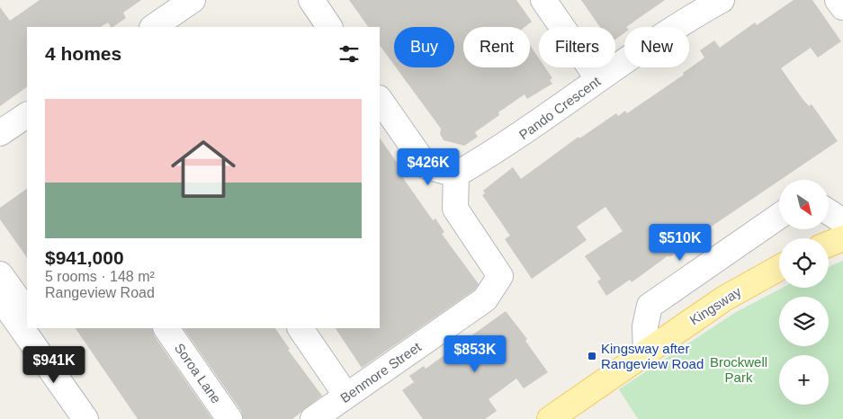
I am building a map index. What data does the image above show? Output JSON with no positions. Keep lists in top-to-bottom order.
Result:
{
  "streets": {
    "main road": ["Kingsway"],
    "street": ["Pando Crescent", "Benmore Street", "Soroa Lane"]
  },
  "crossings": [
    ["Pando Crescent", "Benmore Street"]
  ],
  "parks": ["Brockwell Park"],
  "places": {
    "transit": ["Kingsway after Rangeview Road"]
  },
  "north": "bottom right",
  "page": {
    "chip": [
      "Buy",
      "Rent",
      "Filters",
      "New"
    ],
    "heading": "4 homes",
    "list": [
      {
        "name": "$941,000",
        "note": "5 rooms · 148 m² · Rangeview Road"
      }
    ],
    "price": [
      "$426K",
      "$510K",
      "$853K",
      "$941K"
    ],
    "map_buttons": "+"
  }
}
